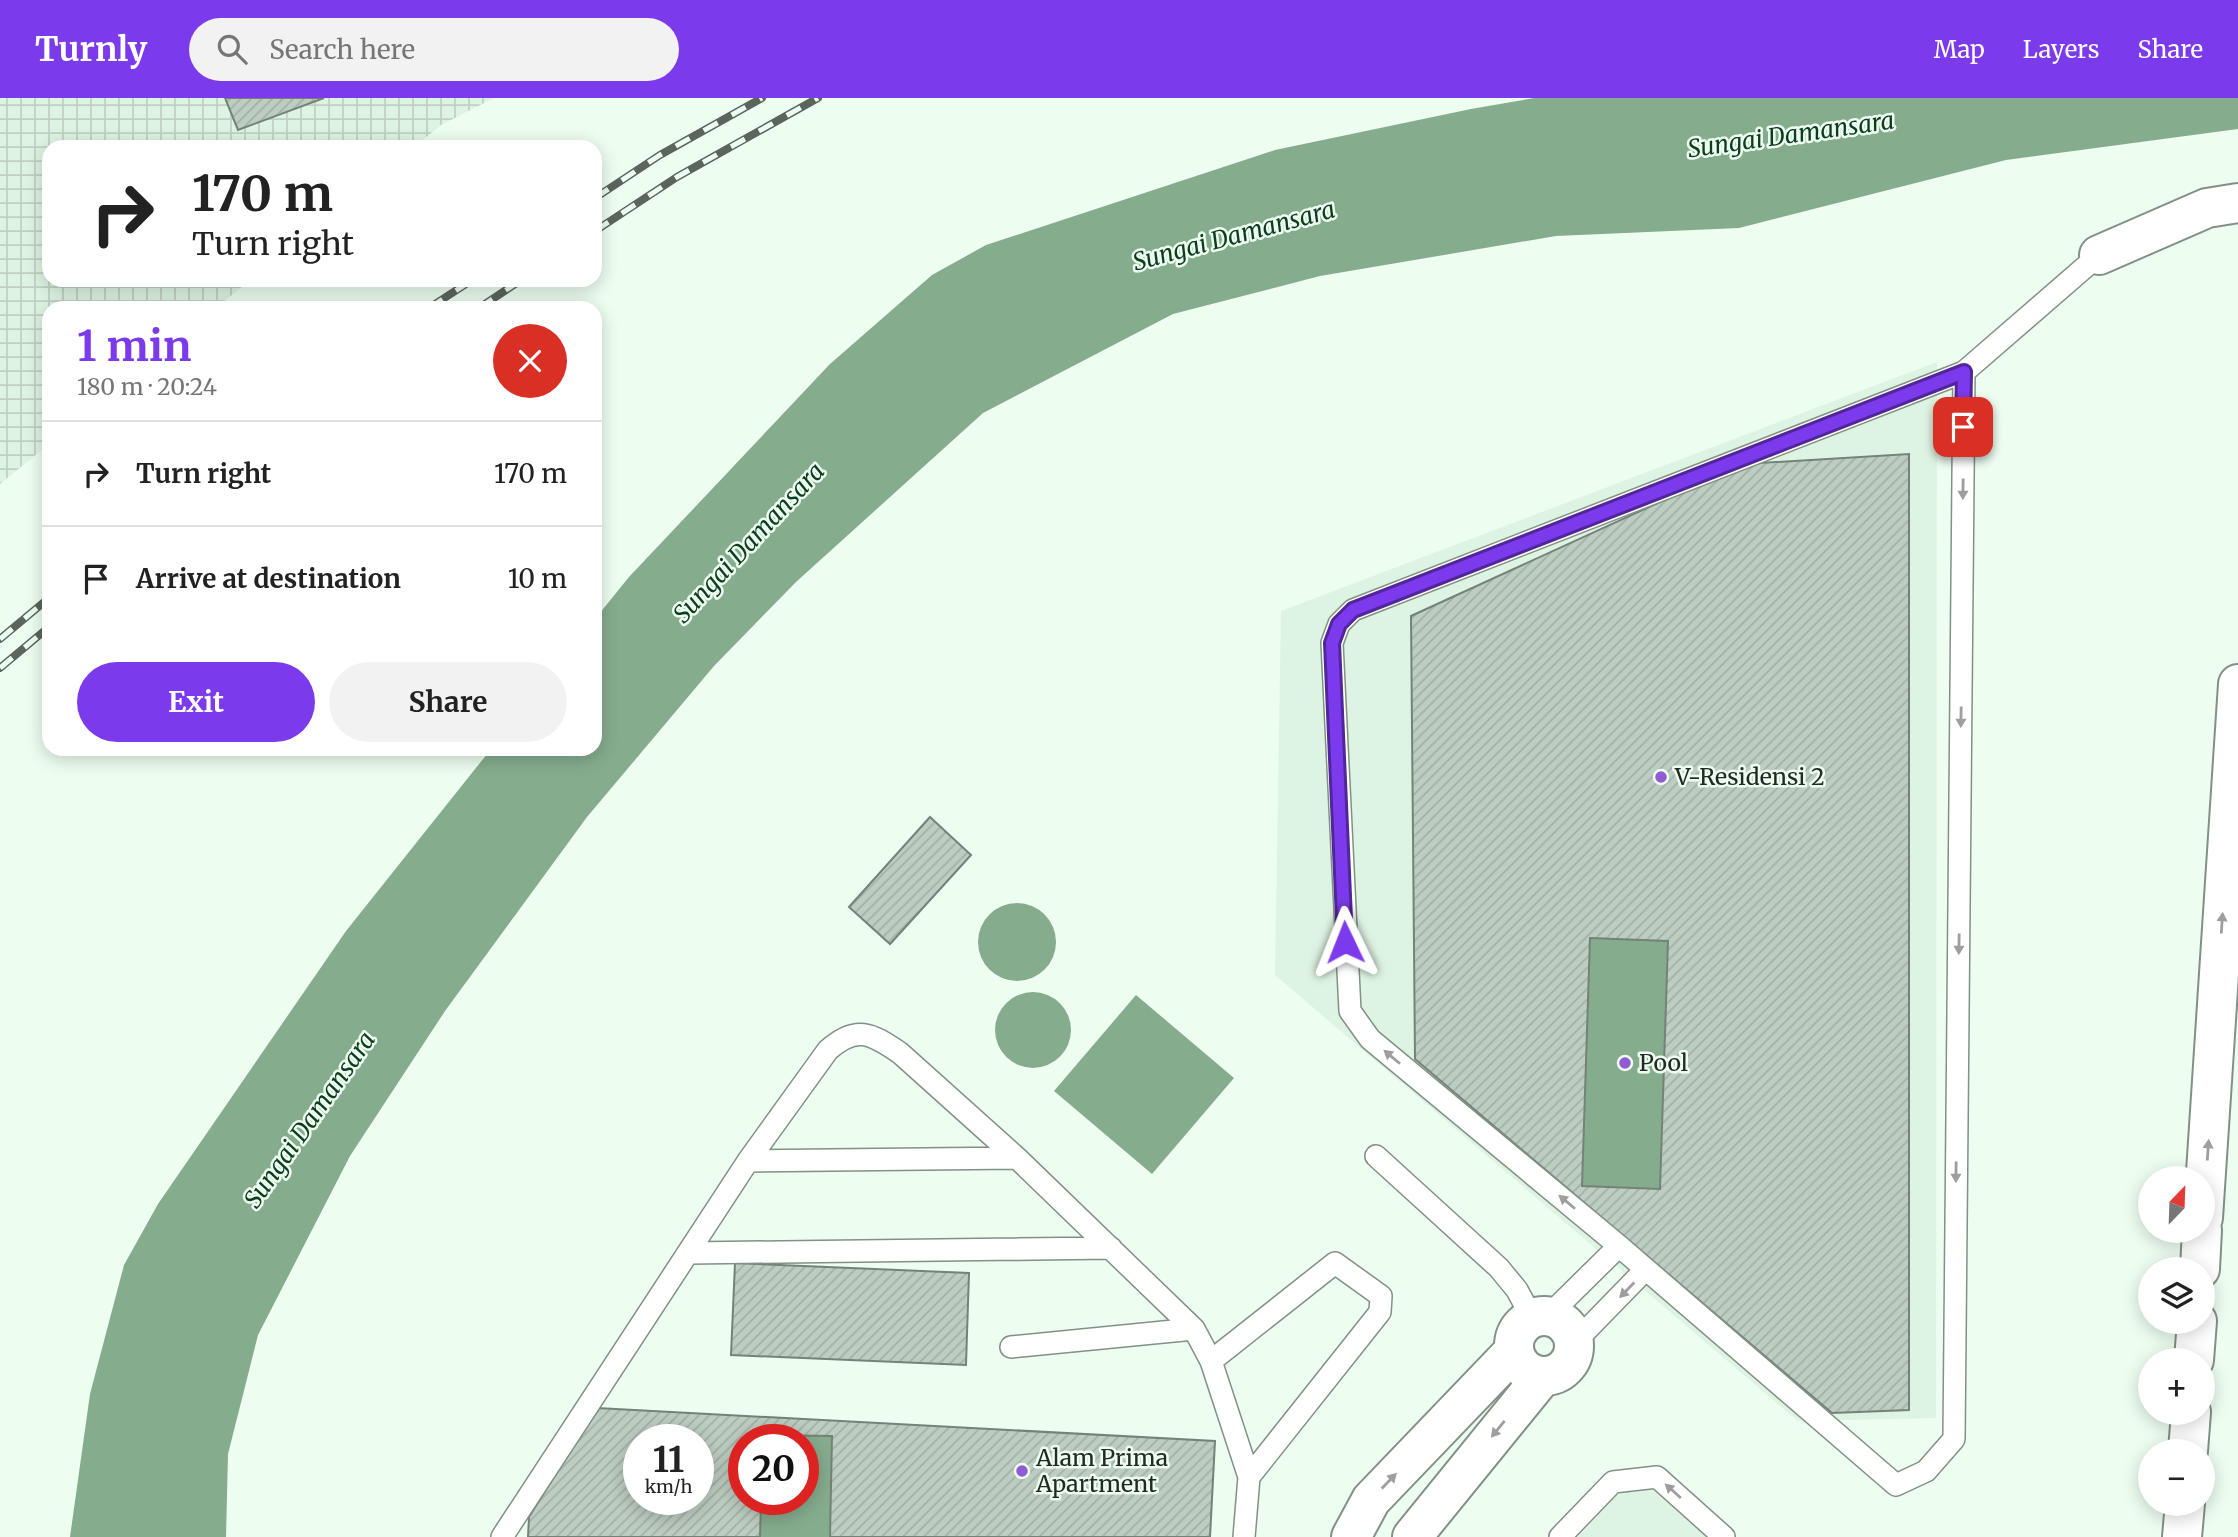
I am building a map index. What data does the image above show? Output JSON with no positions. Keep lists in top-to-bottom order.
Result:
{
  "water": ["Sungai Damansara"],
  "places": ["V-Residensi 2", "Pool", "Alam Prima Apartment"],
  "north": "top right",
  "page": {
    "header": "Turnly",
    "search": "Search here",
    "nav": ["Map", "Layers", "Share"],
    "turn": ["170 m", "Turn right"],
    "heading": ["1 min", "180 m · 20:24"],
    "list": [
      {
        "name": "Turn right",
        "value": "170 m"
      },
      {
        "name": "Arrive at destination",
        "value": "10 m"
      }
    ],
    "buttons": ["Exit", "Share"],
    "map_buttons": ["+", "−"],
    "speed": "11 km/h",
    "limit": "20"
  }
}
